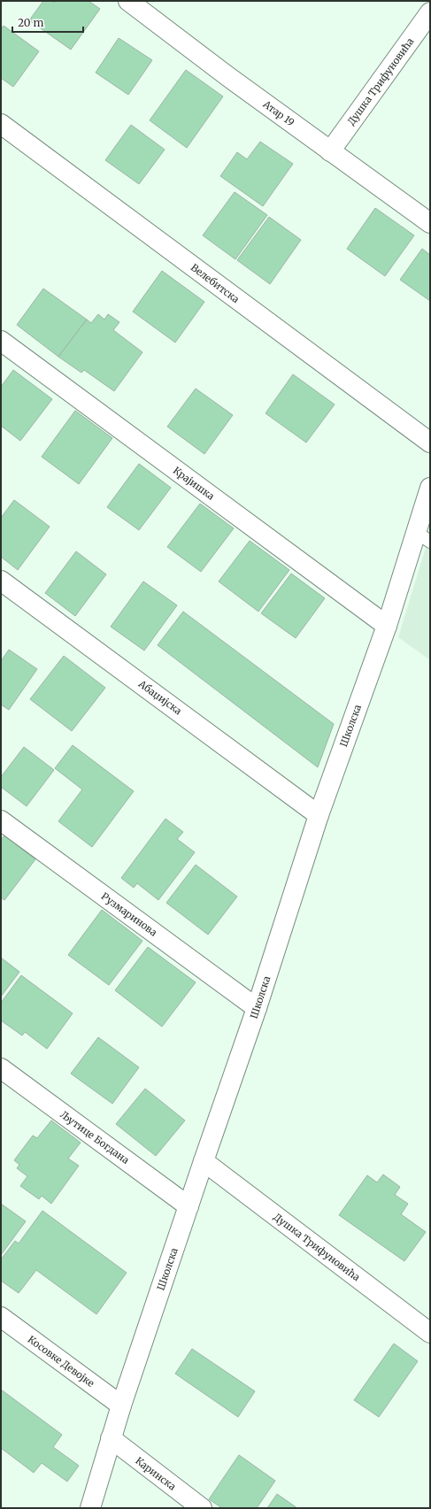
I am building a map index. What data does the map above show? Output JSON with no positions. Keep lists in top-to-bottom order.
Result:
{
  "streets": {
    "street": [
      "Душка Трифуновића",
      "Атар 19",
      "Велебитска",
      "Крајишка",
      "Абаџијска",
      "Школска",
      "Рузмаринова",
      "Љутице Богдана",
      "Косовке Девојке",
      "Каринска"
    ]
  },
  "crossings": [
    ["Душка Трифуновића", "Атар 19"],
    ["Душка Трифуновића", "Школска"],
    ["Крајишка", "Школска"],
    ["Абаџијска", "Школска"],
    ["Школска", "Рузмаринова"],
    ["Школска", "Љутице Богдана"],
    ["Школска", "Косовке Девојке"],
    ["Школска", "Каринска"]
  ],
  "scale_bar": "20 m"
}
